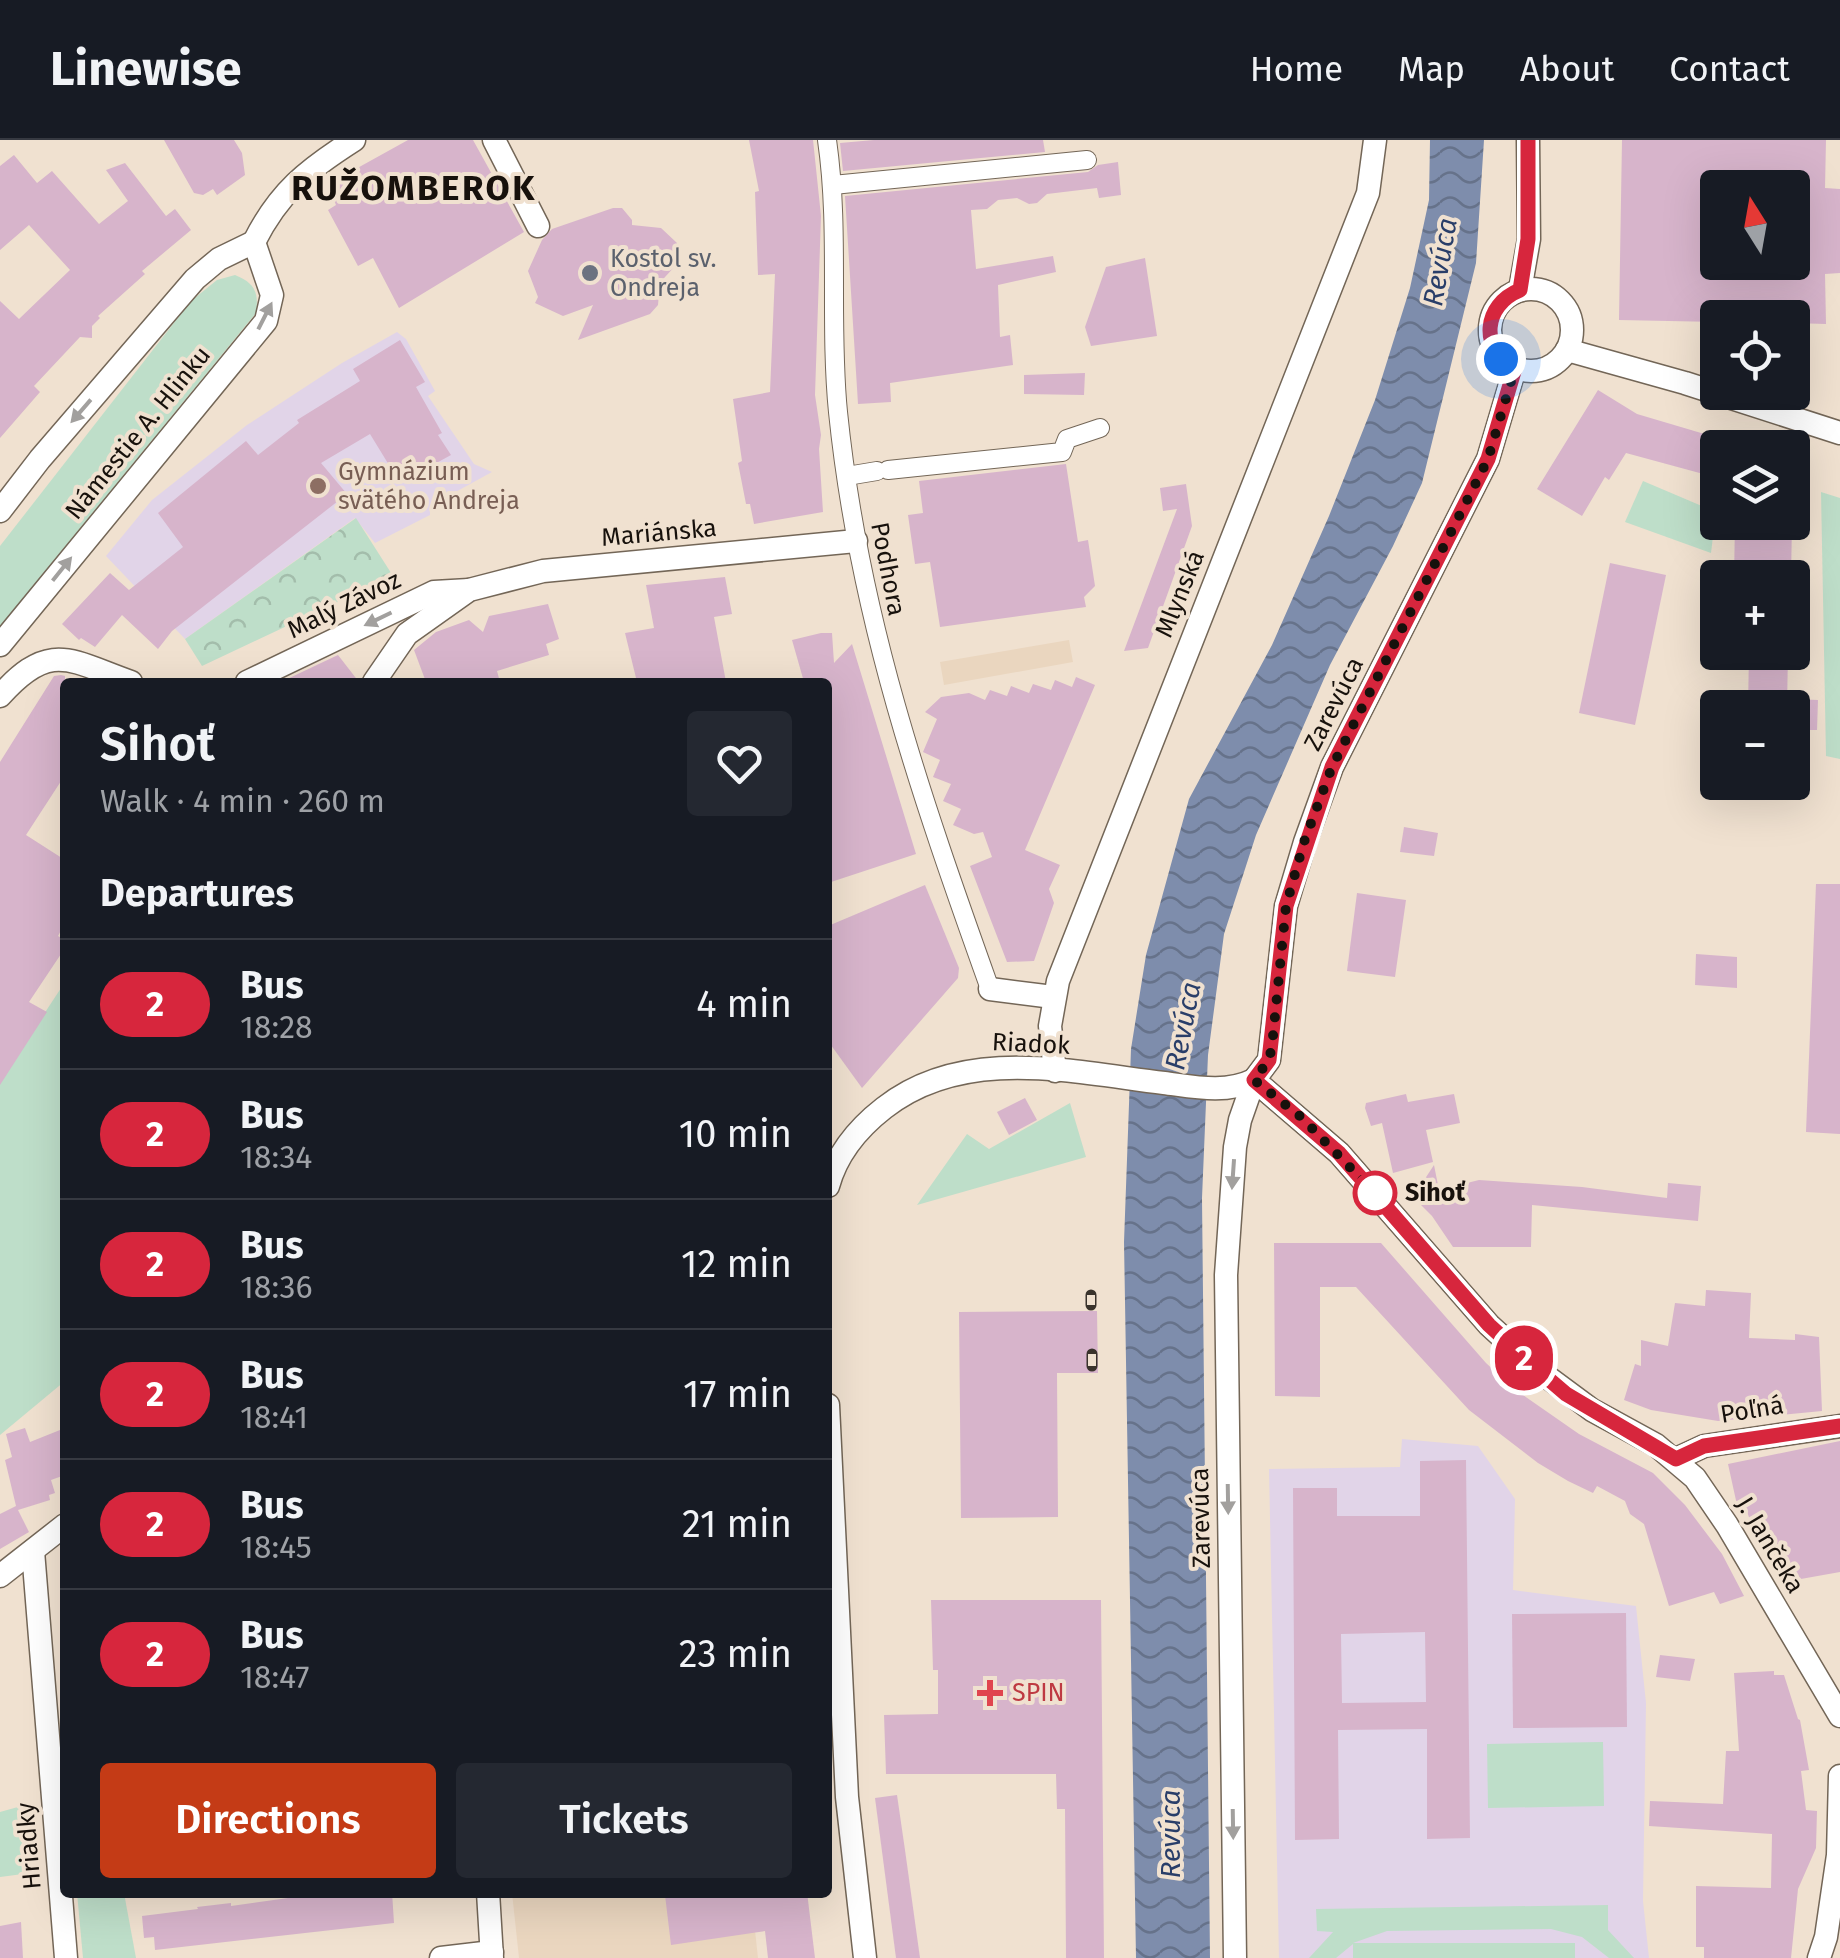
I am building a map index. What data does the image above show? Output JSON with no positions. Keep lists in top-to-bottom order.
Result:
{
  "streets": {
    "street": [
      "Námestie A. Hlinku",
      "Mariánska",
      "Podhora",
      "Mlynská",
      "Malý Závoz",
      "Zarevúca",
      "Riadok",
      "Poľná",
      "J. Jančeka",
      "Hriadky"
    ]
  },
  "crossings": [
    ["Mariánska", "Podhora"],
    ["Mariánska", "Malý Závoz"],
    ["Mlynská", "Riadok"],
    ["Zarevúca", "Riadok"],
    ["Poľná", "J. Jančeka"]
  ],
  "one_way": ["Zarevúca"],
  "districts": ["RUŽOMBEROK"],
  "water": ["Revúca"],
  "places": {
    "other": ["Kostol sv. Ondreja", "Gymnázium svätého Andreja", "Sihoť"],
    "health": ["SPIN"]
  },
  "lines": ["bus line 2"],
  "north": "top",
  "page": {
    "header": "Linewise",
    "nav": [
      "Home",
      "Map",
      "About",
      "Contact"
    ],
    "on_map": "2",
    "map_buttons": ["+", "−"],
    "heading": [
      ["Sihoť", "Walk · 4 min · 260 m"],
      "Departures"
    ],
    "list": [
      {
        "mark": "2",
        "name": "Bus",
        "note": "18:28",
        "value": "4 min"
      },
      {
        "mark": "2",
        "name": "Bus",
        "note": "18:34",
        "value": "10 min"
      },
      {
        "mark": "2",
        "name": "Bus",
        "note": "18:36",
        "value": "12 min"
      },
      {
        "mark": "2",
        "name": "Bus",
        "note": "18:41",
        "value": "17 min"
      },
      {
        "mark": "2",
        "name": "Bus",
        "note": "18:45",
        "value": "21 min"
      },
      {
        "mark": "2",
        "name": "Bus",
        "note": "18:47",
        "value": "23 min"
      }
    ],
    "buttons": ["Directions", "Tickets"]
  }
}
